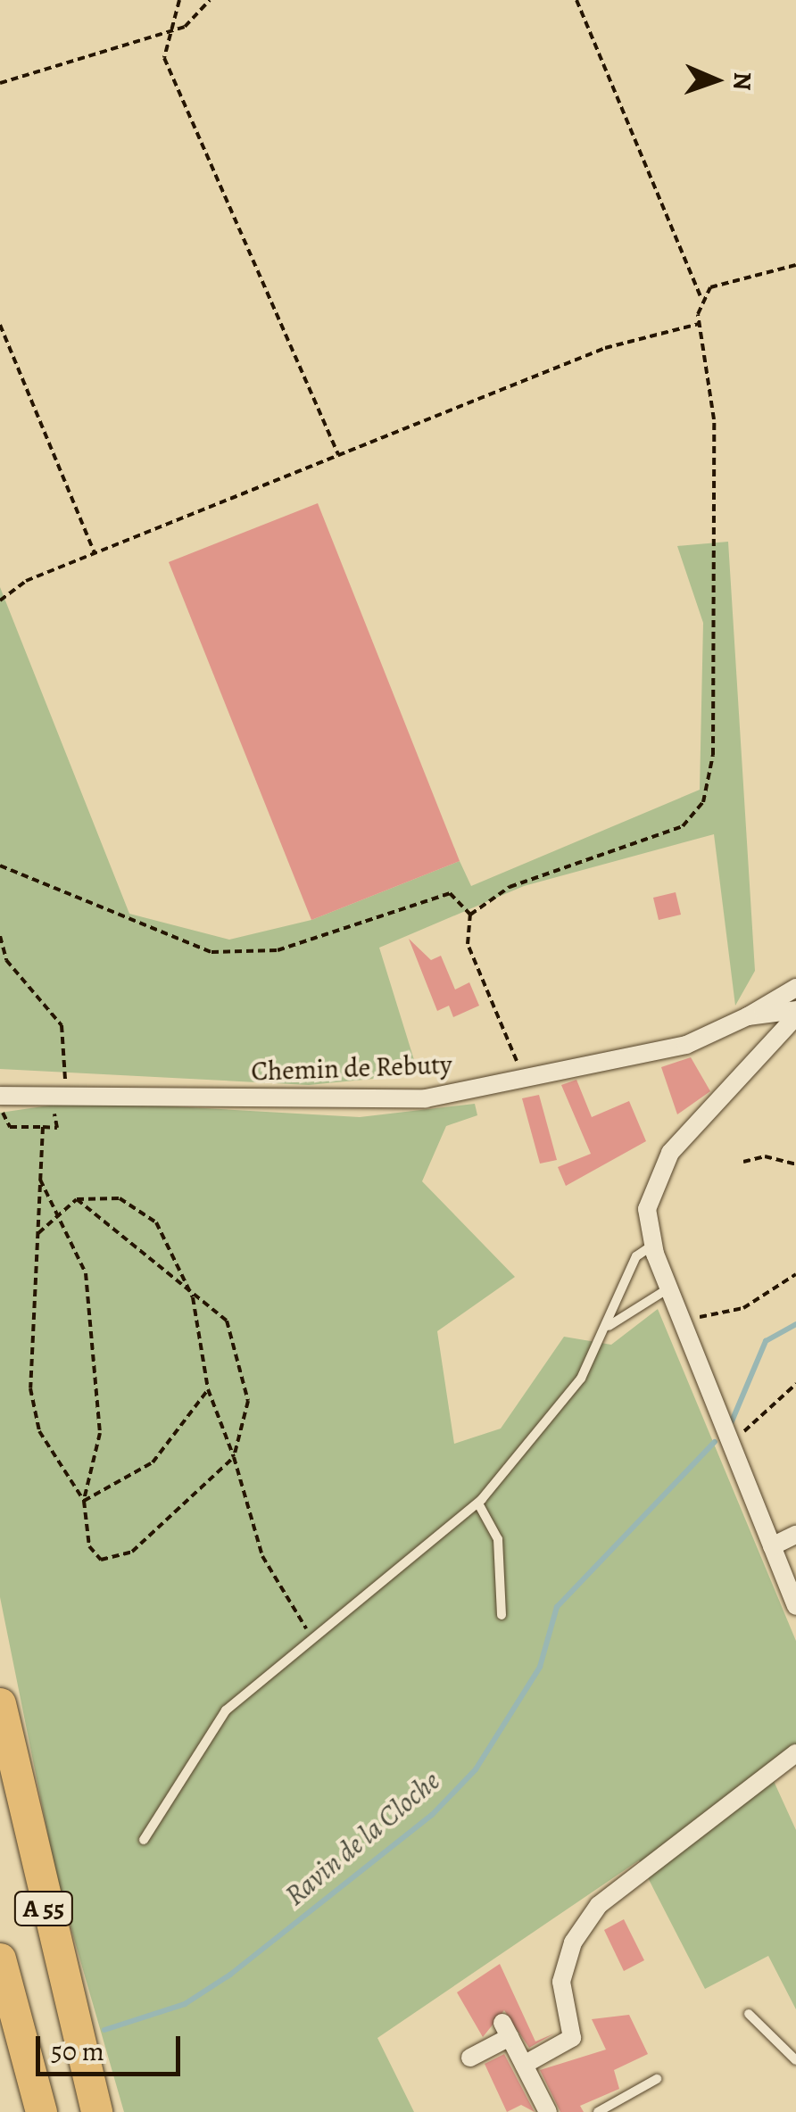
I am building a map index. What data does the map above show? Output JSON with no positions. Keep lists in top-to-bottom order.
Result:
{
  "streets": {
    "highway": ["A 55"],
    "street": ["Chemin de Rebuty"]
  },
  "water": ["Ravin de la Cloche"],
  "scale_bar": "50 m",
  "north": "right"
}
